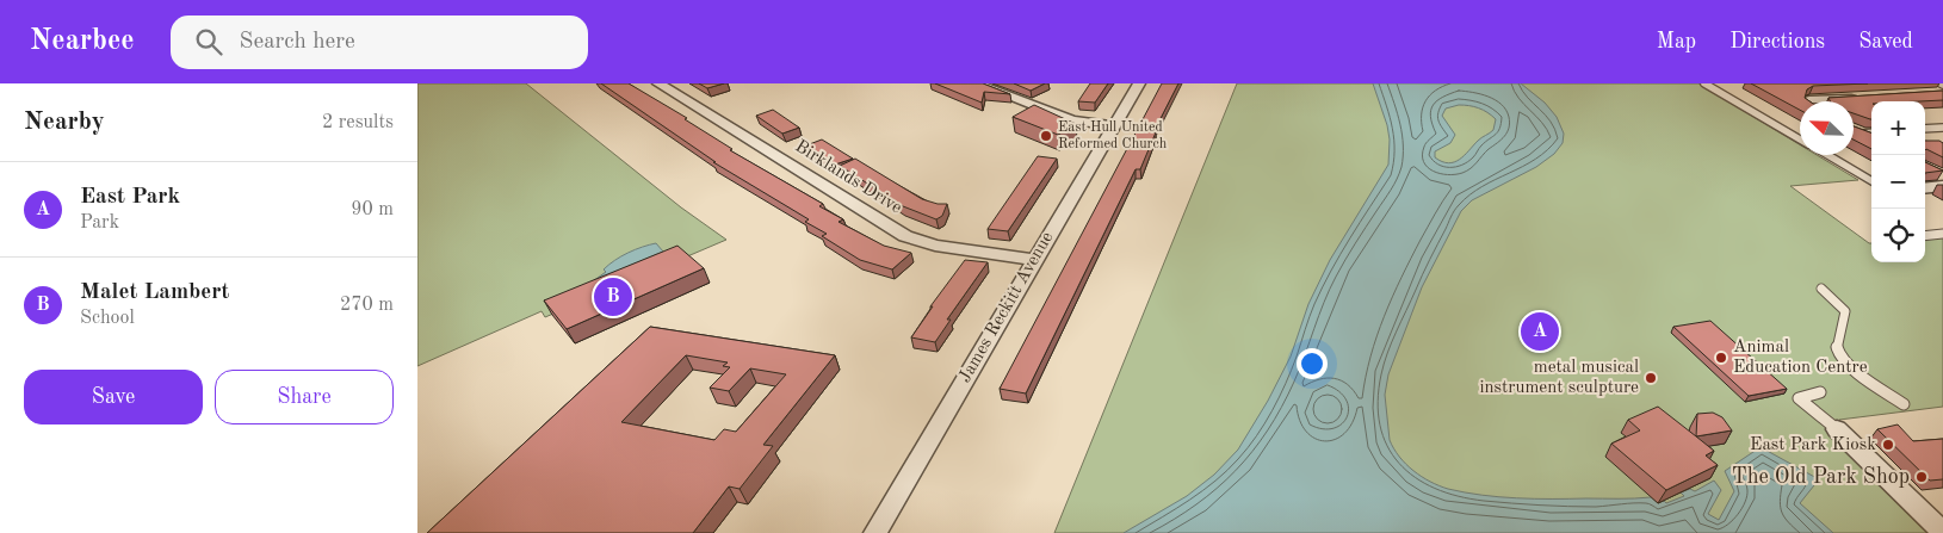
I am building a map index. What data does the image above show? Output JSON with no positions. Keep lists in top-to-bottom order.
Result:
{
  "streets": {
    "street": ["Birklands Drive", "James Reckitt Avenue"]
  },
  "crossings": [
    ["Birklands Drive", "James Reckitt Avenue"]
  ],
  "places": [
    "East Hull United Reformed Church",
    "Animal Education Centre",
    "metal musical instrument sculpture",
    "East Park Kiosk",
    "The Old Park Shop"
  ],
  "north": "top left",
  "page": {
    "header": "Nearbee",
    "search": "Search here",
    "nav": ["Map", "Directions", "Saved"],
    "heading": ["Nearby", "2 results"],
    "map_buttons": ["+", "−"],
    "list": [
      {
        "mark": "A",
        "name": "East Park",
        "note": "Park",
        "value": "90 m"
      },
      {
        "mark": "B",
        "name": "Malet Lambert",
        "note": "School",
        "value": "270 m"
      }
    ],
    "pins": ["B", "A"],
    "buttons": ["Save", "Share"]
  }
}
